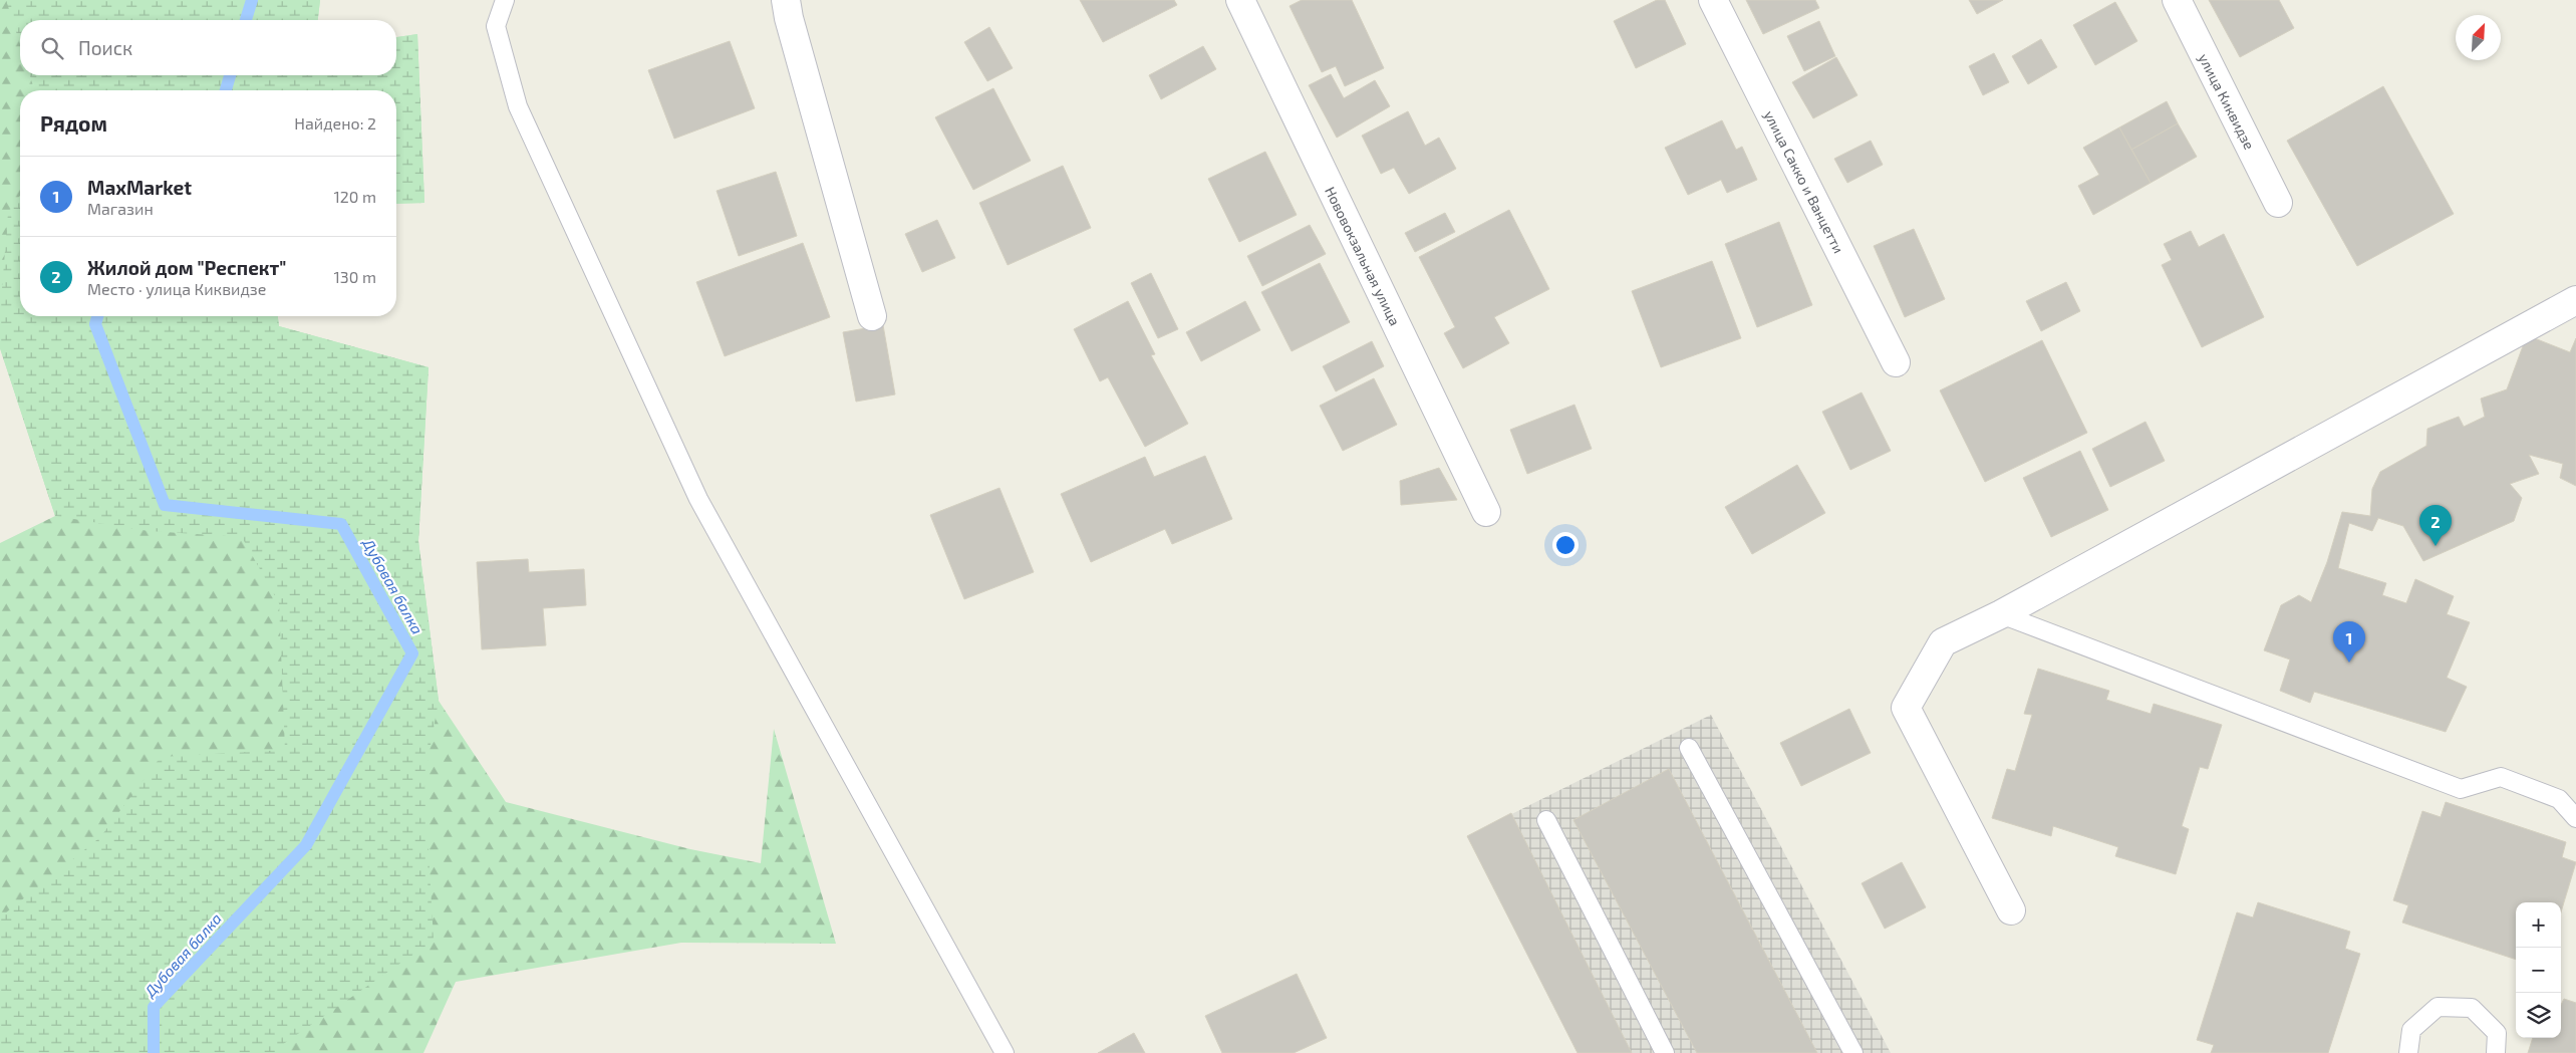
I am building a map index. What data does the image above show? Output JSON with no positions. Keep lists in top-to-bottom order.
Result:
{
  "streets": {
    "street": ["улица Киквидзе", "улица Сакко и Ванцетти", "Нововокзальная улица"]
  },
  "water": ["Дубовая балка"],
  "north": "top right",
  "page": {
    "search": "Поиск",
    "heading": ["Рядом", "Найдено: 2"],
    "list": [
      {
        "mark": "1",
        "name": "MaxMarket",
        "note": "Магазин",
        "value": "120 m"
      },
      {
        "mark": "2",
        "name": "Жилой дом \"Респект\"",
        "note": "Место · улица Киквидзе",
        "value": "130 m"
      }
    ],
    "pins": ["2", "1"],
    "map_buttons": ["+", "−"]
  }
}
